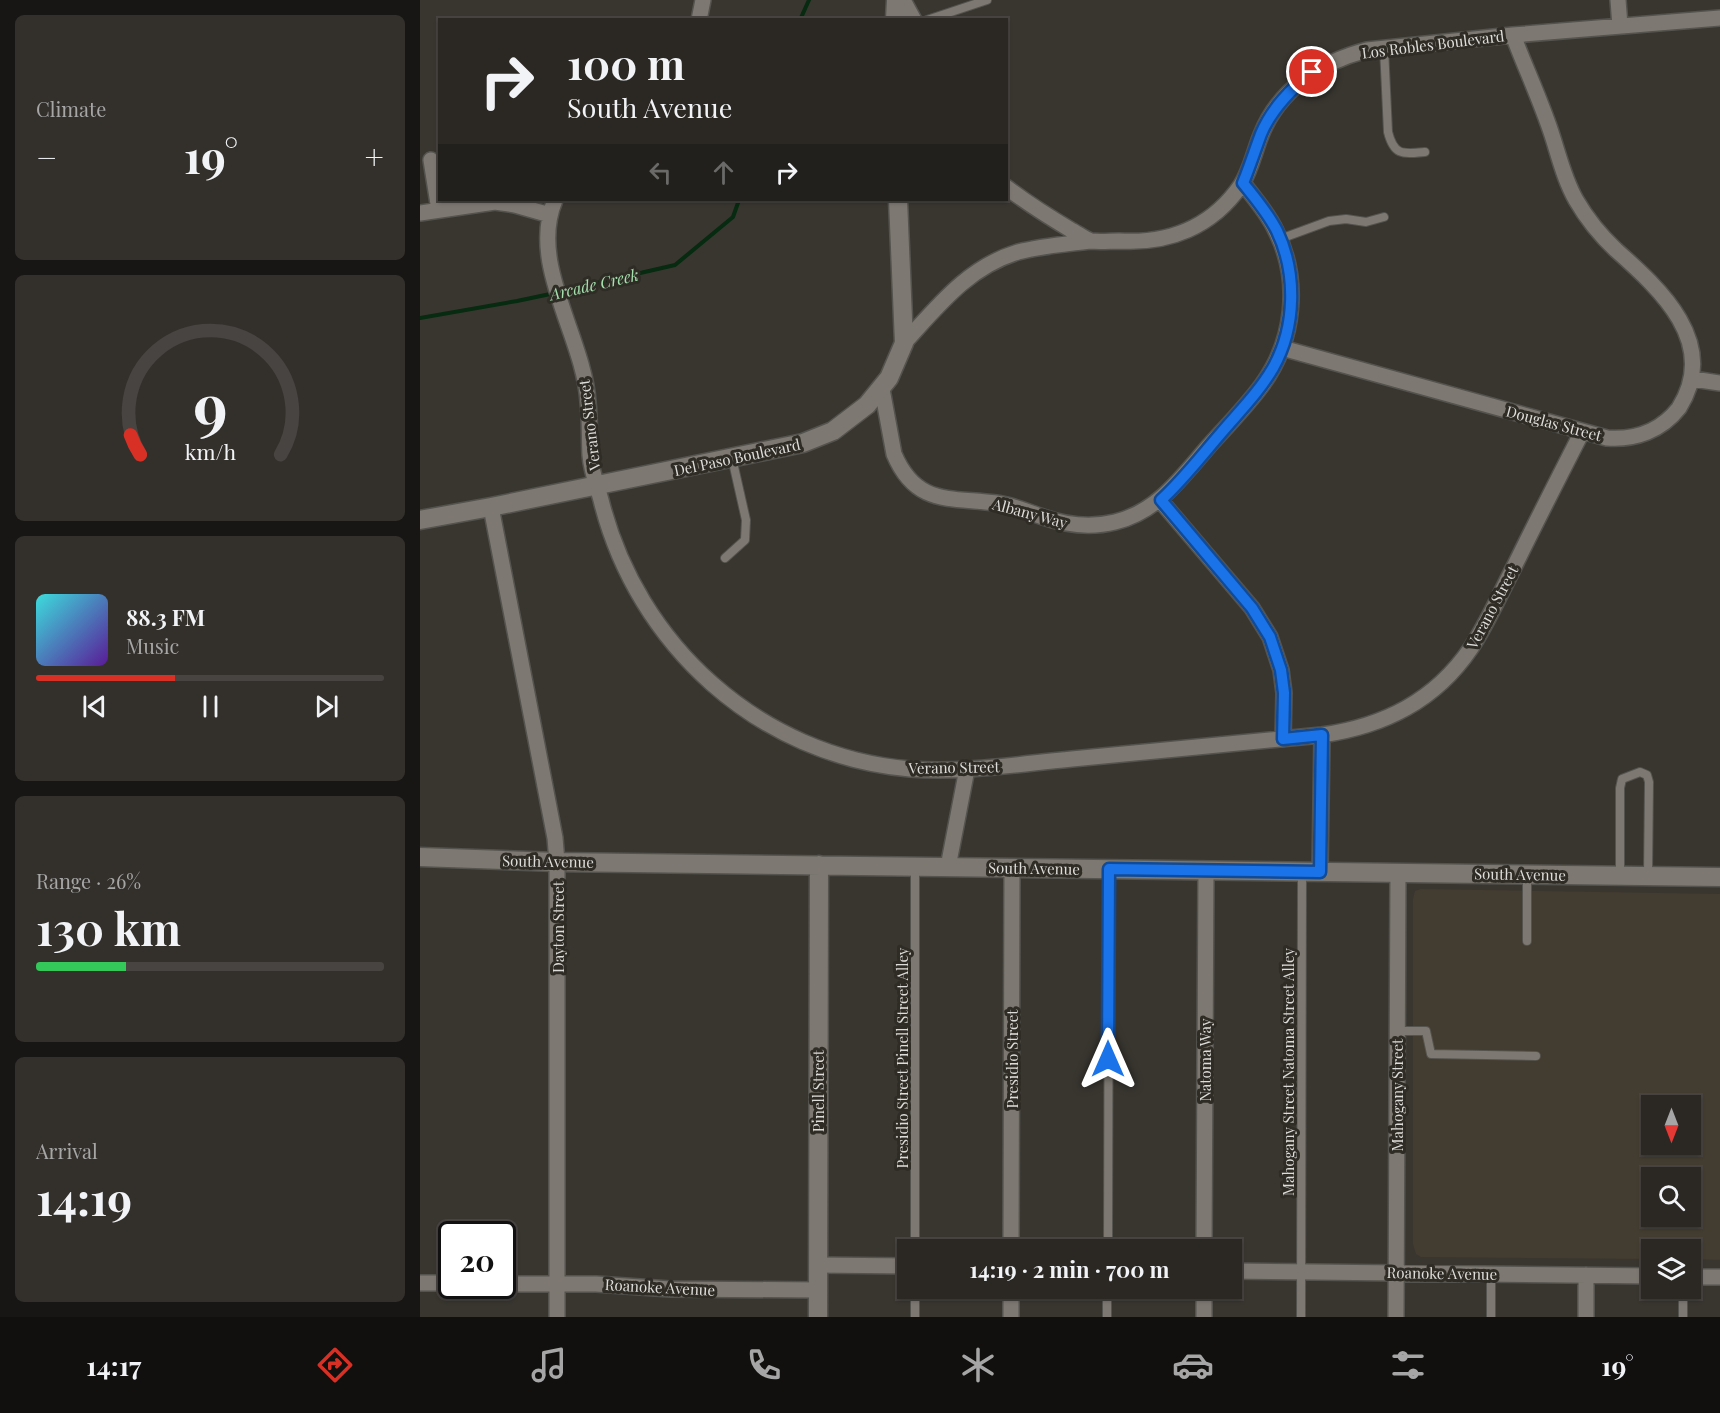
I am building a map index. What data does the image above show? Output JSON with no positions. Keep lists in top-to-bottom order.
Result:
{
  "streets": {
    "street": [
      "Los Robles Boulevard",
      "Douglas Street",
      "Verano Street",
      "Del Paso Boulevard",
      "Albany Way",
      "South Avenue",
      "Dayton Street",
      "Presidio Street",
      "Natoma Way",
      "Pinell Street",
      "Mahogany Street",
      "Roanoke Avenue"
    ],
    "lane": ["Presidio Street Pinell Street Alley", "Mahogany Street Natoma Street Alley"]
  },
  "crossings": [
    ["Los Robles Boulevard", "Douglas Street"],
    ["Los Robles Boulevard", "Del Paso Boulevard"],
    ["Los Robles Boulevard", "Albany Way"],
    ["Douglas Street", "Verano Street"],
    ["Douglas Street", "Albany Way"],
    ["Verano Street", "Del Paso Boulevard"],
    ["Del Paso Boulevard", "Albany Way"],
    ["Del Paso Boulevard", "Dayton Street"],
    ["South Avenue", "Dayton Street"],
    ["South Avenue", "Presidio Street Pinell Street Alley"],
    ["South Avenue", "Presidio Street"],
    ["South Avenue", "Natoma Way"],
    ["South Avenue", "Mahogany Street Natoma Street Alley"],
    ["South Avenue", "Pinell Street"],
    ["South Avenue", "Mahogany Street"],
    ["Dayton Street", "Roanoke Avenue"],
    ["Mahogany Street Natoma Street Alley", "Roanoke Avenue"],
    ["Pinell Street", "Roanoke Avenue"],
    ["Mahogany Street", "Roanoke Avenue"]
  ],
  "water": ["Arcade Creek"],
  "north": "bottom",
  "page": {
    "tile": [
      "Climate",
      ["Range · 26%", "130 km"],
      ["Arrival", "14:19"]
    ],
    "turn": ["100 m", "South Avenue"],
    "heat": ["−", "19°", "+"],
    "song": ["88.3 FM", "Music"],
    "limit": "20",
    "trip": "14:19 · 2 min · 700 m",
    "tabs": ["14:17", "19°"],
    "gauge": ["9", "km/h"]
  }
}
